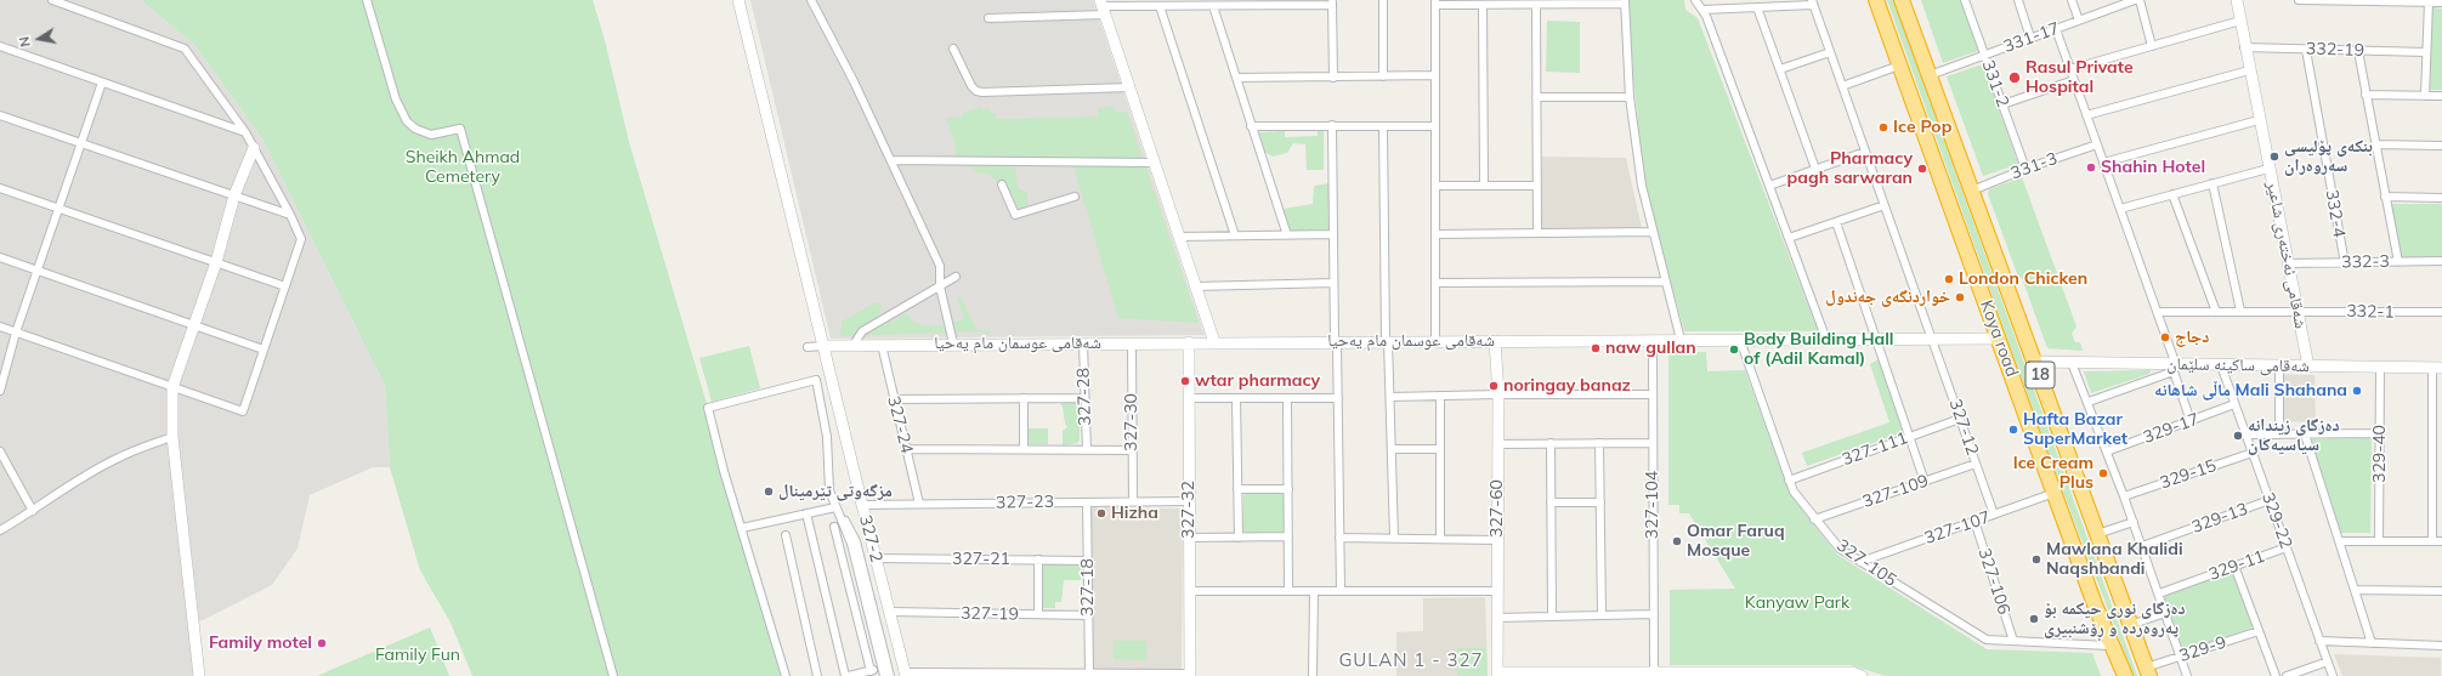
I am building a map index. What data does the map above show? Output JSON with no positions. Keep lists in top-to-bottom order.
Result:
{
  "streets": {
    "highway": ["Koya road", "18"],
    "street": [
      "331-17",
      "332-19",
      "331-2",
      "331-3",
      "332-4",
      "شەقامی ئەختەری شاعیر",
      "332-3",
      "332-1",
      "شەقامی عوسمان مام یەحیا",
      "شەقامی ساکینە سلێمان",
      "327-28",
      "327-30",
      "327-24",
      "327-12",
      "329-17",
      "327-111",
      "329-40",
      "329-15",
      "327-109",
      "327-23",
      "327-104",
      "327-60",
      "327-32",
      "329-13",
      "329-22",
      "327-107",
      "327-2",
      "327-21",
      "327-105",
      "329-11",
      "327-106",
      "327-18",
      "327-19",
      "329-9"
    ]
  },
  "crossings": [
    ["331-17", "331-2"],
    ["331-17", "Koya road"],
    ["332-19", "332-4"],
    ["332-19", "شەقامی ئەختەری شاعیر"],
    ["331-2", "331-3"],
    ["331-3", "Koya road"],
    ["332-4", "332-3"],
    ["شەقامی ئەختەری شاعیر", "332-3"],
    ["شەقامی ئەختەری شاعیر", "332-1"],
    ["شەقامی ئەختەری شاعیر", "شەقامی ساکینە سلێمان"],
    ["Koya road", "شەقامی عوسمان مام یەحیا"],
    ["Koya road", "شەقامی ساکینە سلێمان"],
    ["Koya road", "327-107"],
    ["Koya road", "329-9"],
    ["شەقامی عوسمان مام یەحیا", "327-28"],
    ["شەقامی عوسمان مام یەحیا", "327-30"],
    ["شەقامی عوسمان مام یەحیا", "327-24"],
    ["شەقامی عوسمان مام یەحیا", "327-12"],
    ["شەقامی عوسمان مام یەحیا", "327-104"],
    ["شەقامی عوسمان مام یەحیا", "327-60"],
    ["شەقامی عوسمان مام یەحیا", "327-32"],
    ["شەقامی عوسمان مام یەحیا", "327-2"],
    ["شەقامی عوسمان مام یەحیا", "327-105"],
    ["شەقامی ساکینە سلێمان", "329-40"],
    ["شەقامی ساکینە سلێمان", "329-22"],
    ["327-30", "327-23"],
    ["327-24", "327-23"],
    ["327-12", "327-111"],
    ["327-12", "327-109"],
    ["327-12", "327-107"],
    ["329-17", "329-22"],
    ["327-111", "327-105"],
    ["329-15", "329-22"],
    ["327-109", "327-105"],
    ["327-23", "327-32"],
    ["327-23", "327-2"],
    ["327-23", "327-18"],
    ["329-13", "329-22"],
    ["329-22", "329-11"],
    ["327-107", "327-105"],
    ["327-107", "327-106"],
    ["327-2", "327-21"],
    ["327-2", "327-19"],
    ["327-21", "327-18"],
    ["327-105", "327-106"],
    ["327-18", "327-19"]
  ],
  "districts": ["GULAN 1 - 327"],
  "parks": ["Sheikh Ahmad Cemetery", "Kanyaw Park", "Family Fun"],
  "places": [
    "Rasul Private Hospital",
    "Ice Pop",
    "بنکەی پۆلیسی سەروەران",
    "Shahin Hotel",
    "Pharmacy pagh sarwaran",
    "London Chicken",
    "خواردنگەی جەندول",
    "دجاج",
    "naw gullan",
    "Body Building Hall of (Adil Kamal)",
    "wtar pharmacy",
    "noringay banaz",
    "ماڵی شاھانە Mali Shahana",
    "Hafta Bazar SuperMarket",
    "دەزگای زیندانە سیاسیەکان",
    "Ice Cream Plus",
    "مزگەوتی تێرمینال",
    "Hizha",
    "Omar Faruq Mosque",
    "Mawlana Khalidi Naqshbandi",
    "دەزگای نوری حیکمە بۆ پەروەردە و ڕۆشنبیری",
    "Family motel"
  ],
  "north": "left"
}
